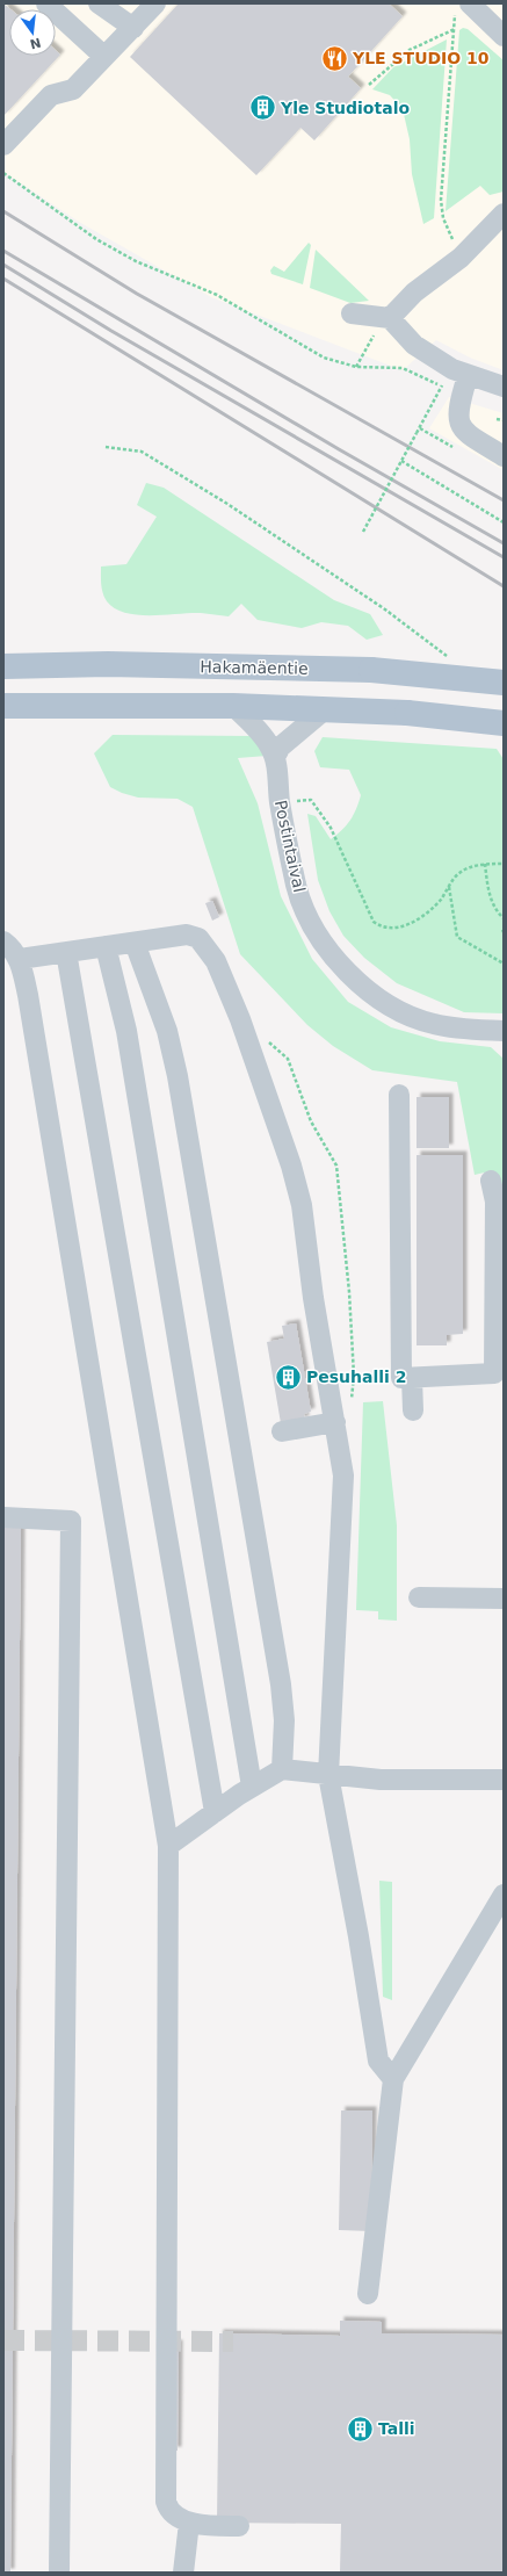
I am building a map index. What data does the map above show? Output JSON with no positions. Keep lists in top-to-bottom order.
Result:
{
  "streets": {
    "main road": ["Hakamäentie"],
    "street": ["Postintaival"]
  },
  "places": {
    "restaurant": ["YLE STUDIO 10"],
    "building": ["Yle Studiotalo", "Pesuhalli 2", "Talli"]
  },
  "north": "bottom"
}
